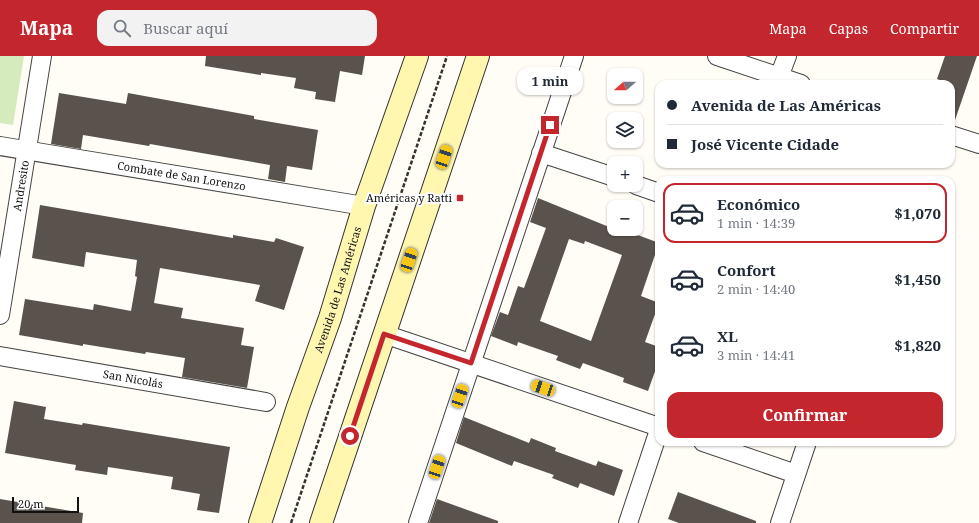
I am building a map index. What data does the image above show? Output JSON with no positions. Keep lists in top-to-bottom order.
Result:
{
  "streets": {
    "main road": ["Avenida de Las Américas"],
    "street": ["Combate de San Lorenzo", "Andresito", "San Nicolás"]
  },
  "crossings": [
    ["Combate de San Lorenzo", "Andresito"],
    ["Combate de San Lorenzo", "Avenida de Las Américas"]
  ],
  "places": {
    "transit": ["Américas y Ratti"]
  },
  "scale_bar": "20 m",
  "north": "left",
  "page": {
    "header": "Mapa",
    "search": "Buscar aquí",
    "nav": ["Mapa", "Capas", "Compartir"],
    "bubble": "1 min",
    "map_buttons": ["+", "−"],
    "banner": ["Avenida de Las Américas", "José Vicente Cidade"],
    "list": [
      {
        "name": "Económico",
        "note": "1 min · 14:39",
        "value": "$1,070"
      },
      {
        "name": "Confort",
        "note": "2 min · 14:40",
        "value": "$1,450"
      },
      {
        "name": "XL",
        "note": "3 min · 14:41",
        "value": "$1,820"
      }
    ],
    "buttons": "Confirmar",
    "scale": "20 m"
  }
}
